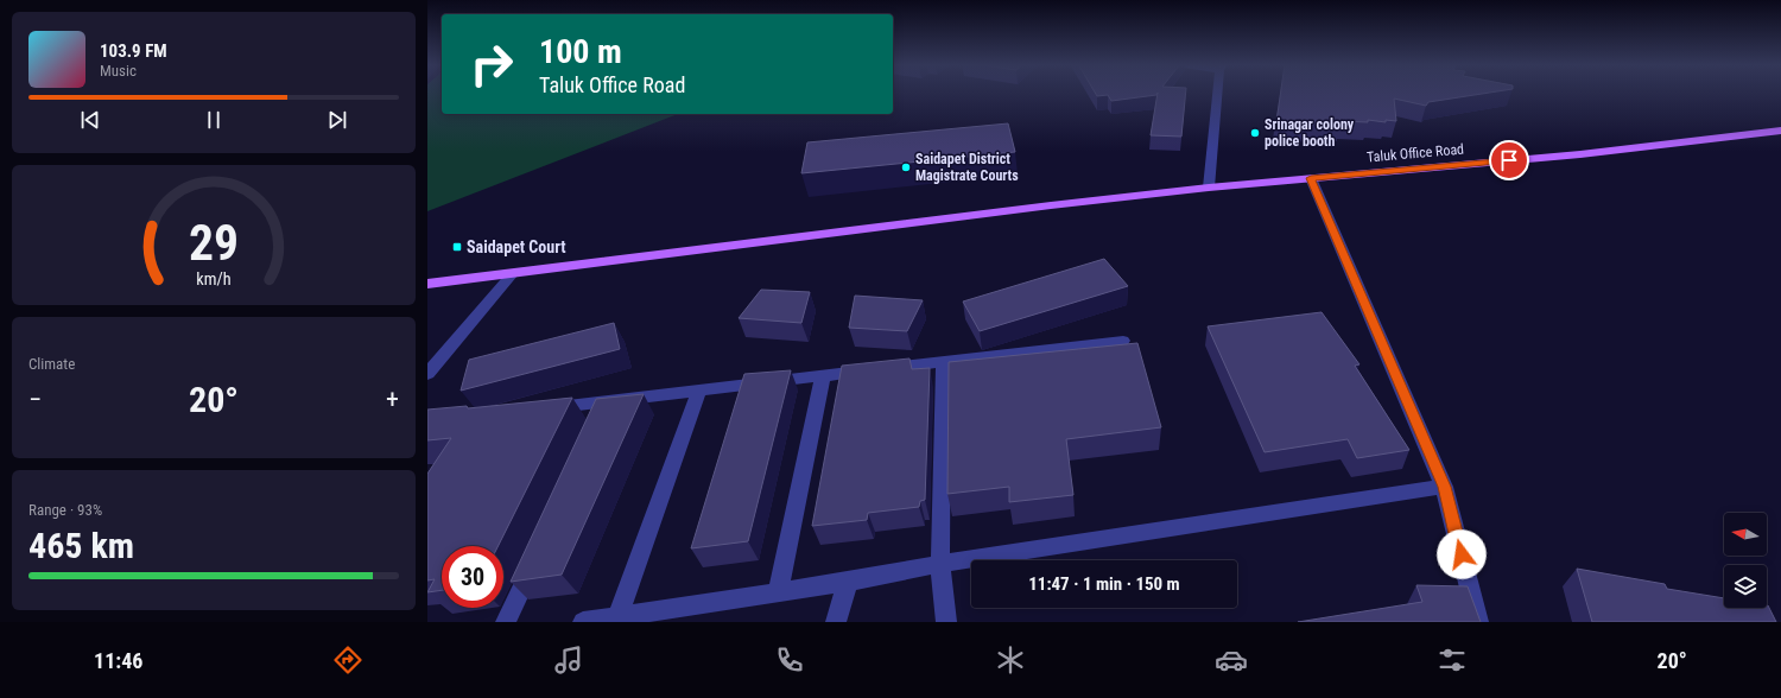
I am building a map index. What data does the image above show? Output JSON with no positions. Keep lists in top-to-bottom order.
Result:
{
  "streets": {
    "main road": ["Taluk Office Road"]
  },
  "places": {
    "other": ["Srinagar colony police booth", "Saidapet District Magistrate Courts"],
    "transit": ["Saidapet Court"]
  },
  "north": "left",
  "page": {
    "turn": ["100 m", "Taluk Office Road"],
    "song": ["103.9 FM", "Music"],
    "tile": [
      "Climate",
      ["Range · 93%", "465 km"]
    ],
    "heat": ["−", "20°", "+"],
    "limit": "30",
    "trip": "11:47 · 1 min · 150 m",
    "tabs": ["11:46", "20°"],
    "gauge": ["29", "km/h"]
  }
}
